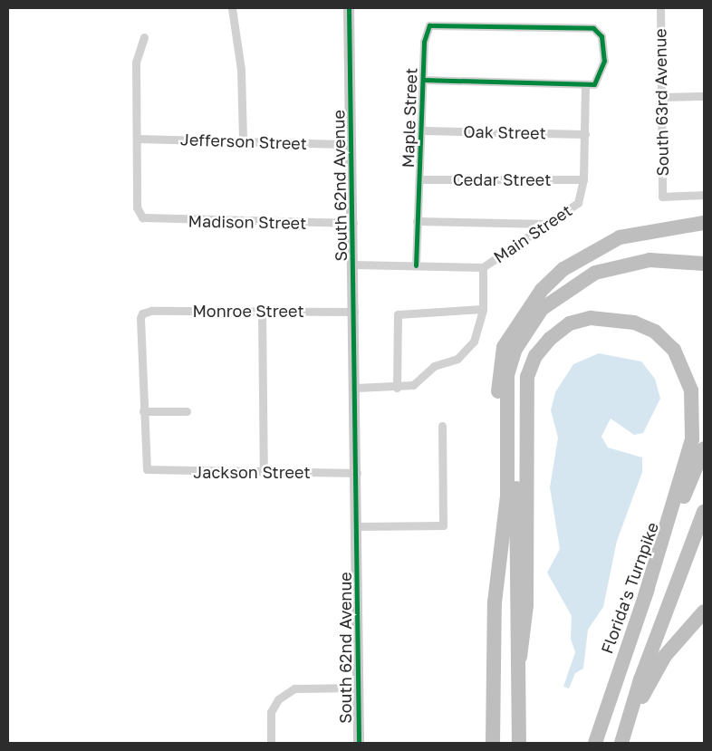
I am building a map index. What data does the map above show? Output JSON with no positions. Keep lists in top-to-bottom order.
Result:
{
  "streets": {
    "highway": ["Florida's Turnpike"],
    "street": [
      "South 63rd Avenue",
      "Maple Street",
      "Oak Street",
      "Jefferson Street",
      "Cedar Street",
      "South 62nd Avenue",
      "Madison Street",
      "Main Street",
      "Monroe Street",
      "Jackson Street"
    ]
  },
  "crossings": [
    ["Maple Street", "Oak Street"],
    ["Maple Street", "Cedar Street"],
    ["Maple Street", "Main Street"],
    ["Oak Street", "Main Street"],
    ["Jefferson Street", "South 62nd Avenue"],
    ["Jefferson Street", "Madison Street"],
    ["Cedar Street", "Main Street"],
    ["South 62nd Avenue", "Madison Street"],
    ["South 62nd Avenue", "Main Street"],
    ["South 62nd Avenue", "Monroe Street"],
    ["South 62nd Avenue", "Jackson Street"],
    ["Monroe Street", "Jackson Street"]
  ]
}
